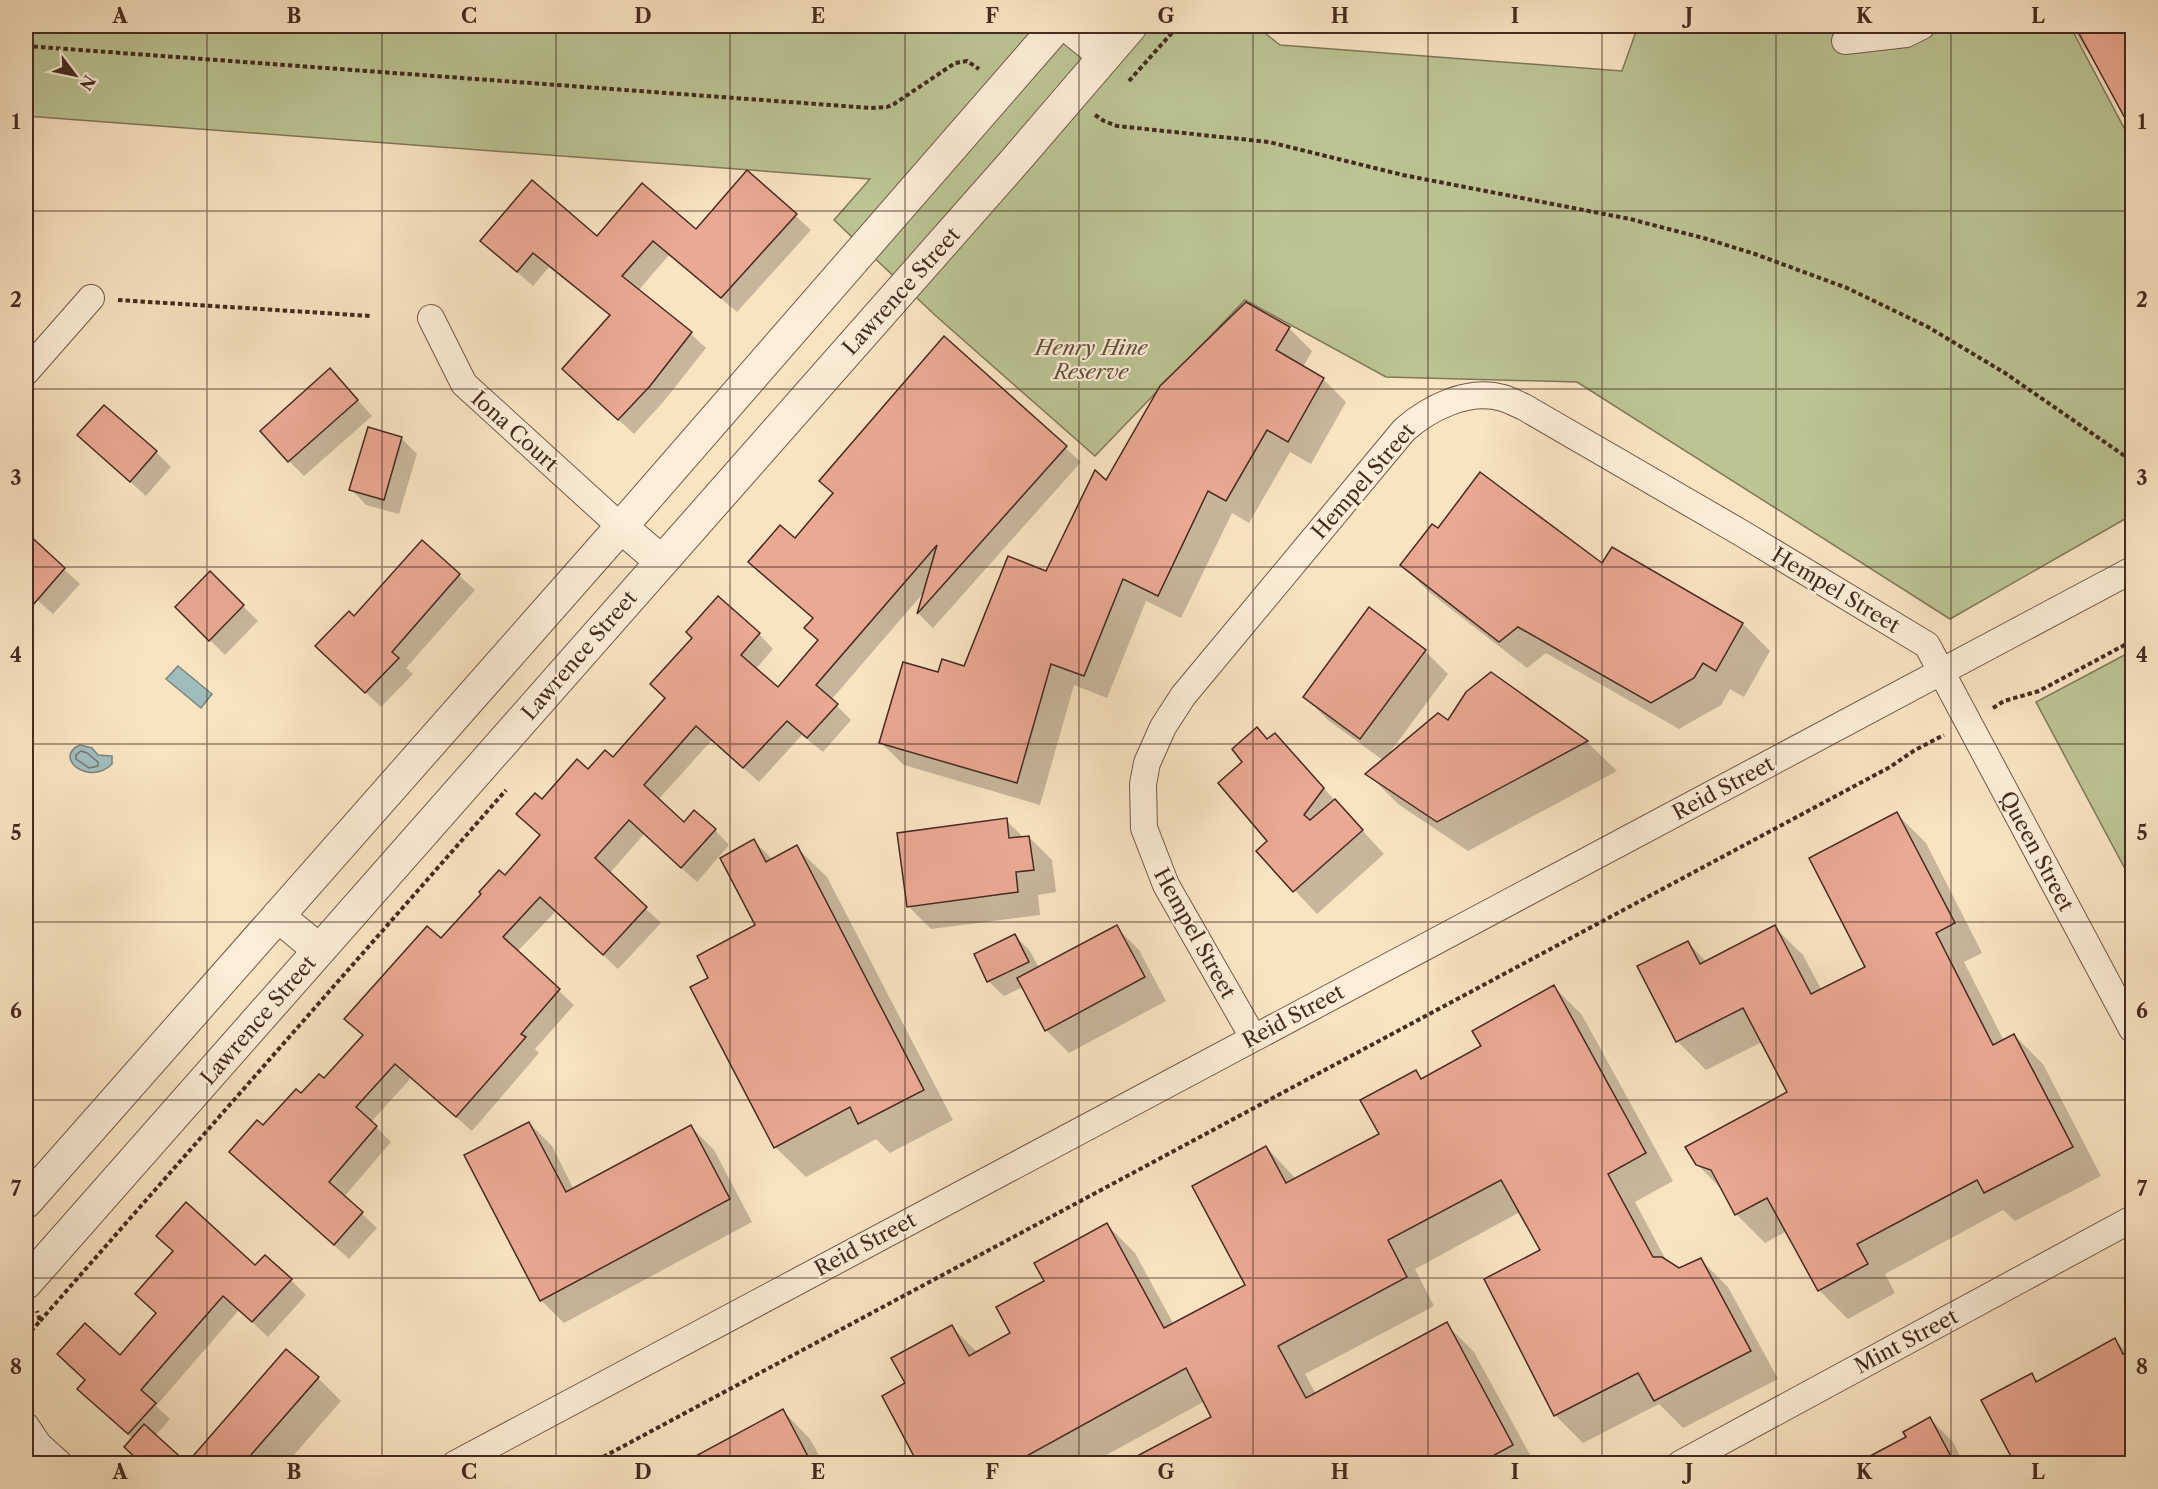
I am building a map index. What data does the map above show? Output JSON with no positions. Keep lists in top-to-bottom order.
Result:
{
  "streets": {
    "street": [
      "Lawrence Street",
      "Iona Court",
      "Hempel Street",
      "Reid Street",
      "Queen Street",
      "Mint Street"
    ]
  },
  "crossings": [
    ["Hempel Street", "Reid Street"],
    ["Hempel Street", "Queen Street"],
    ["Reid Street", "Queen Street"]
  ],
  "parks": ["Henry Hine Reserve"],
  "north": "bottom right",
  "grid": {
    "columns": [
      "A",
      "B",
      "C",
      "D",
      "E",
      "F",
      "G",
      "H",
      "I",
      "J",
      "K",
      "L"
    ],
    "rows": [
      "1",
      "2",
      "3",
      "4",
      "5",
      "6",
      "7",
      "8"
    ]
  }
}
